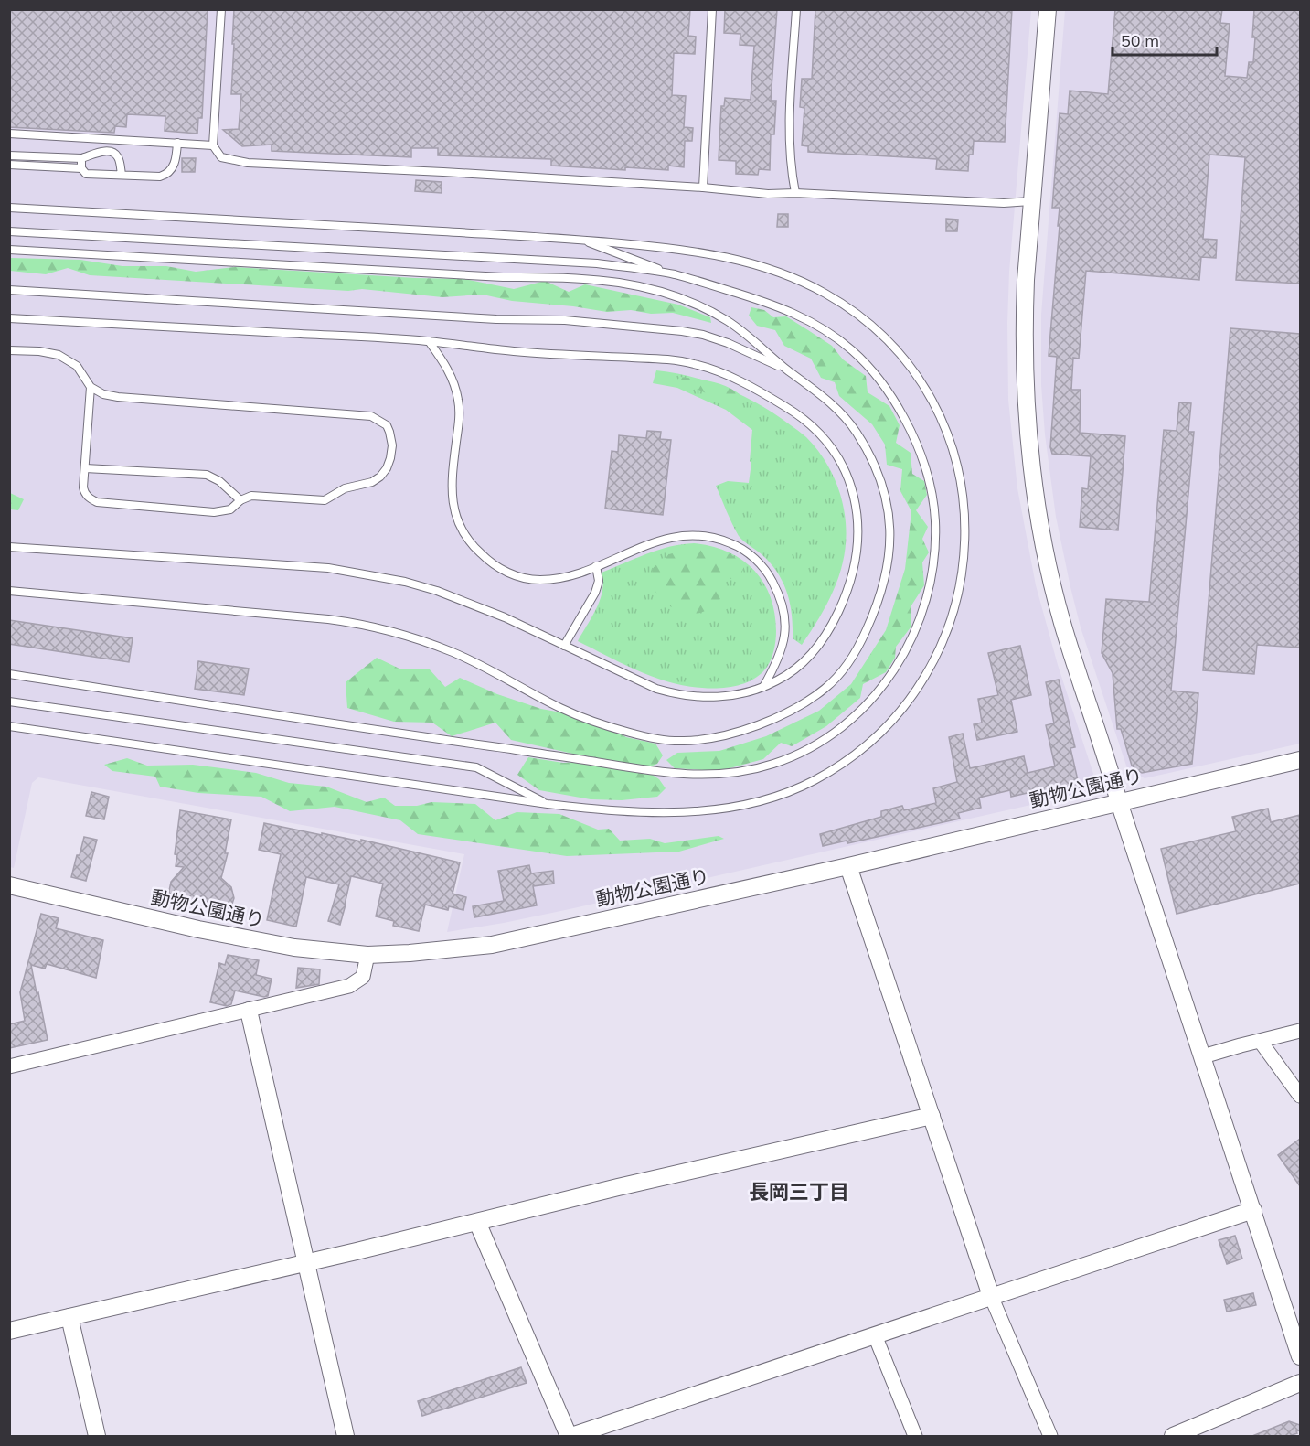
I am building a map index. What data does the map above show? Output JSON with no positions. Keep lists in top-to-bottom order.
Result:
{
  "streets": {
    "street": ["動物公園通り"]
  },
  "districts": ["長岡三丁目"],
  "scale_bar": "50 m"
}
